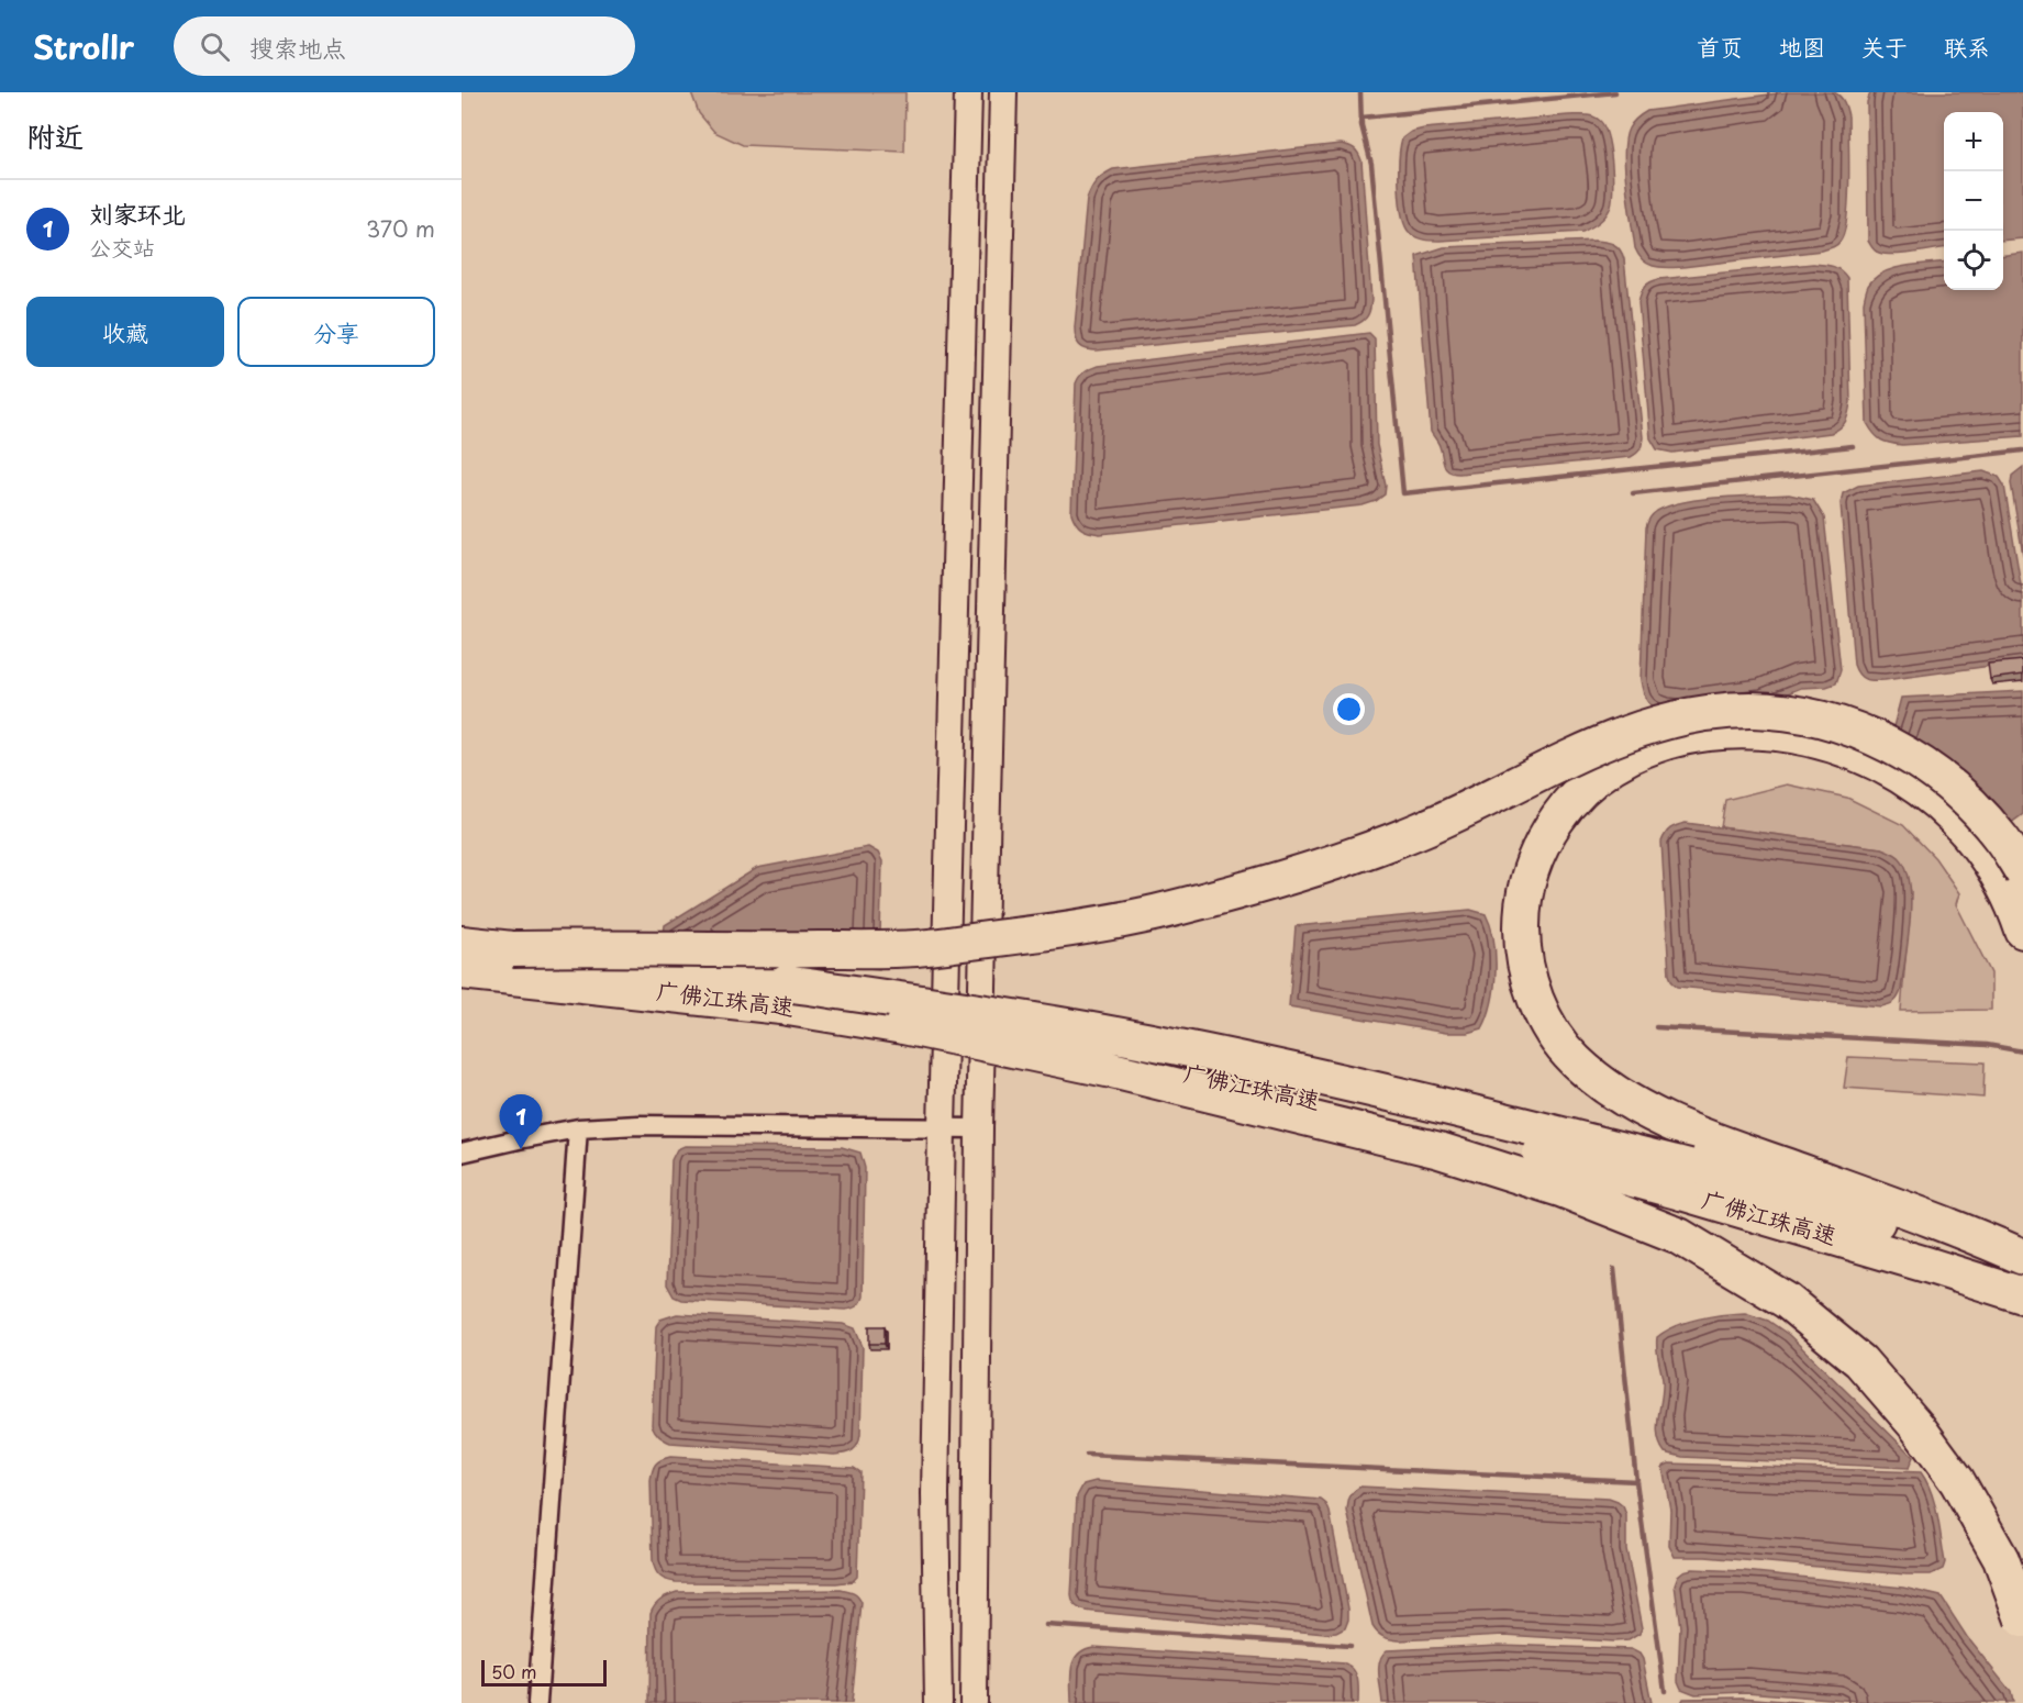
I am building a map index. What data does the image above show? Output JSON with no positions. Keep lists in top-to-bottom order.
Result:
{
  "streets": {
    "highway": ["广佛江珠高速"]
  },
  "scale_bar": "50 m",
  "page": {
    "header": "Strollr",
    "search": "搜索地点",
    "nav": [
      "首页",
      "地图",
      "关于",
      "联系"
    ],
    "heading": "附近",
    "map_buttons": ["+", "−"],
    "list": [
      {
        "mark": "1",
        "name": "刘家环北",
        "note": "公交站",
        "value": "370 m"
      }
    ],
    "buttons": ["收藏", "分享"],
    "pins": "1",
    "scale": "50 m"
  }
}
